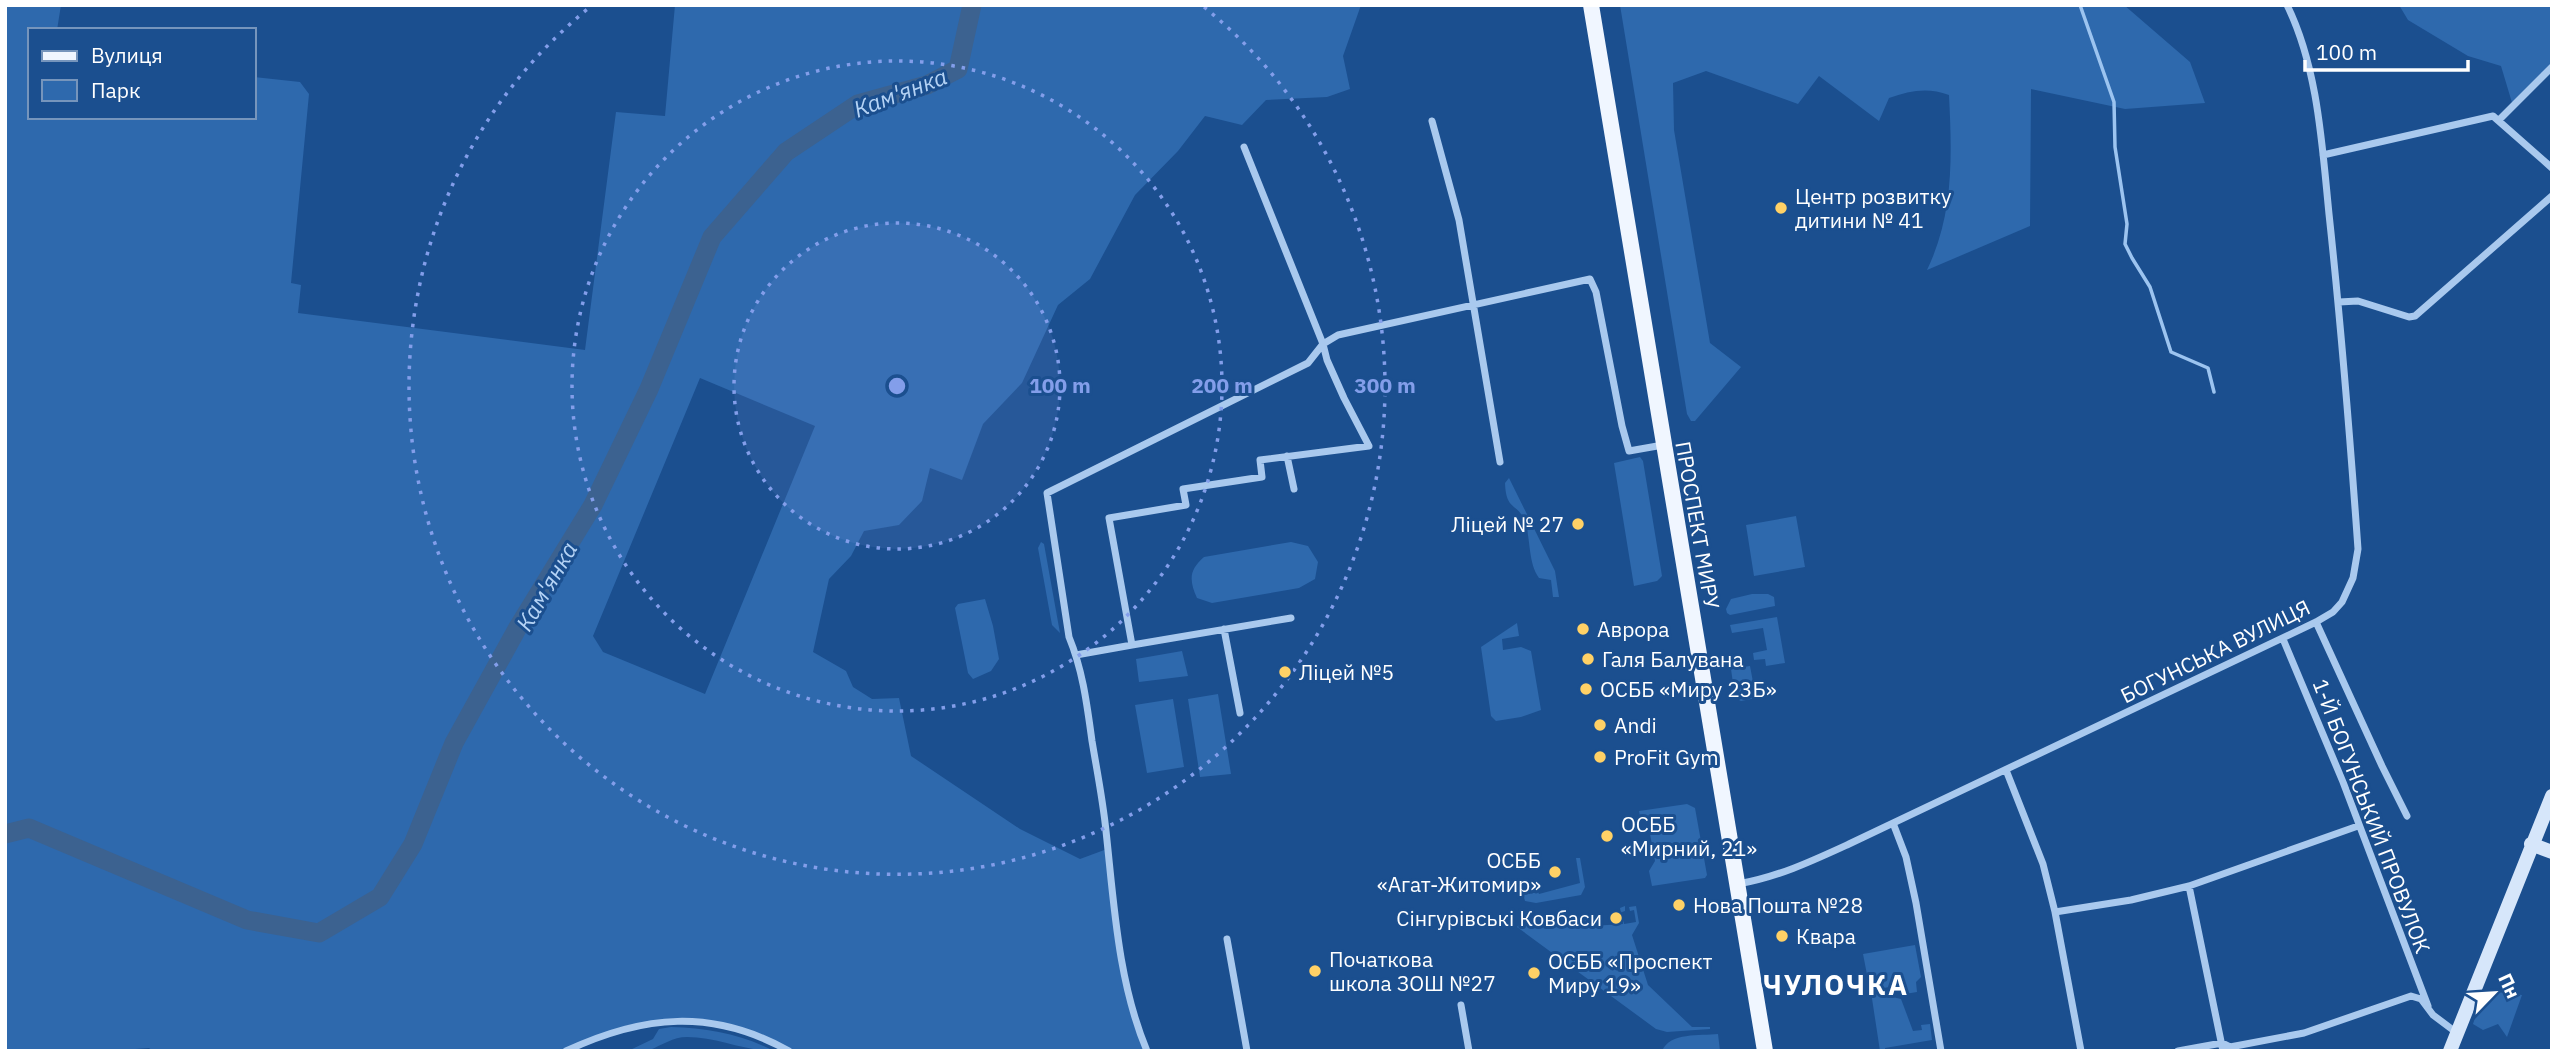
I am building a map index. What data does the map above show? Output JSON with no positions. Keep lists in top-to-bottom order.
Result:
{
  "streets": {
    "main road": ["ПРОСПЕКТ МИРУ"],
    "street": ["БОГУНСЬКА ВУЛИЦЯ", "1-Й БОГУНСЬКИЙ ПРОВУЛОК"]
  },
  "crossings": [
    ["ПРОСПЕКТ МИРУ", "БОГУНСЬКА ВУЛИЦЯ"],
    ["БОГУНСЬКА ВУЛИЦЯ", "1-Й БОГУНСЬКИЙ ПРОВУЛОК"]
  ],
  "districts": ["ЧУЛОЧКА"],
  "water": ["Кам'янка"],
  "places": [
    "Центр розвитку дитини № 41",
    "Ліцей № 27",
    "Аврора",
    "Галя Балувана",
    "Ліцей №5",
    "ОСББ «Миру 23Б»",
    "Andi",
    "ProFit Gym",
    "ОСББ «Мирний, 21»",
    "ОСББ «Агат-Житомир»",
    "Нова Пошта №28",
    "Сінгурівські Ковбаси",
    "Квара",
    "Початкова школа ЗОШ №27",
    "ОСББ «Проспект Миру 19»"
  ],
  "legend": ["Вулиця", "Парк"],
  "scale_bar": "100 m",
  "north": "top right",
  "rings": ["100 m", "200 m", "300 m"]
}
